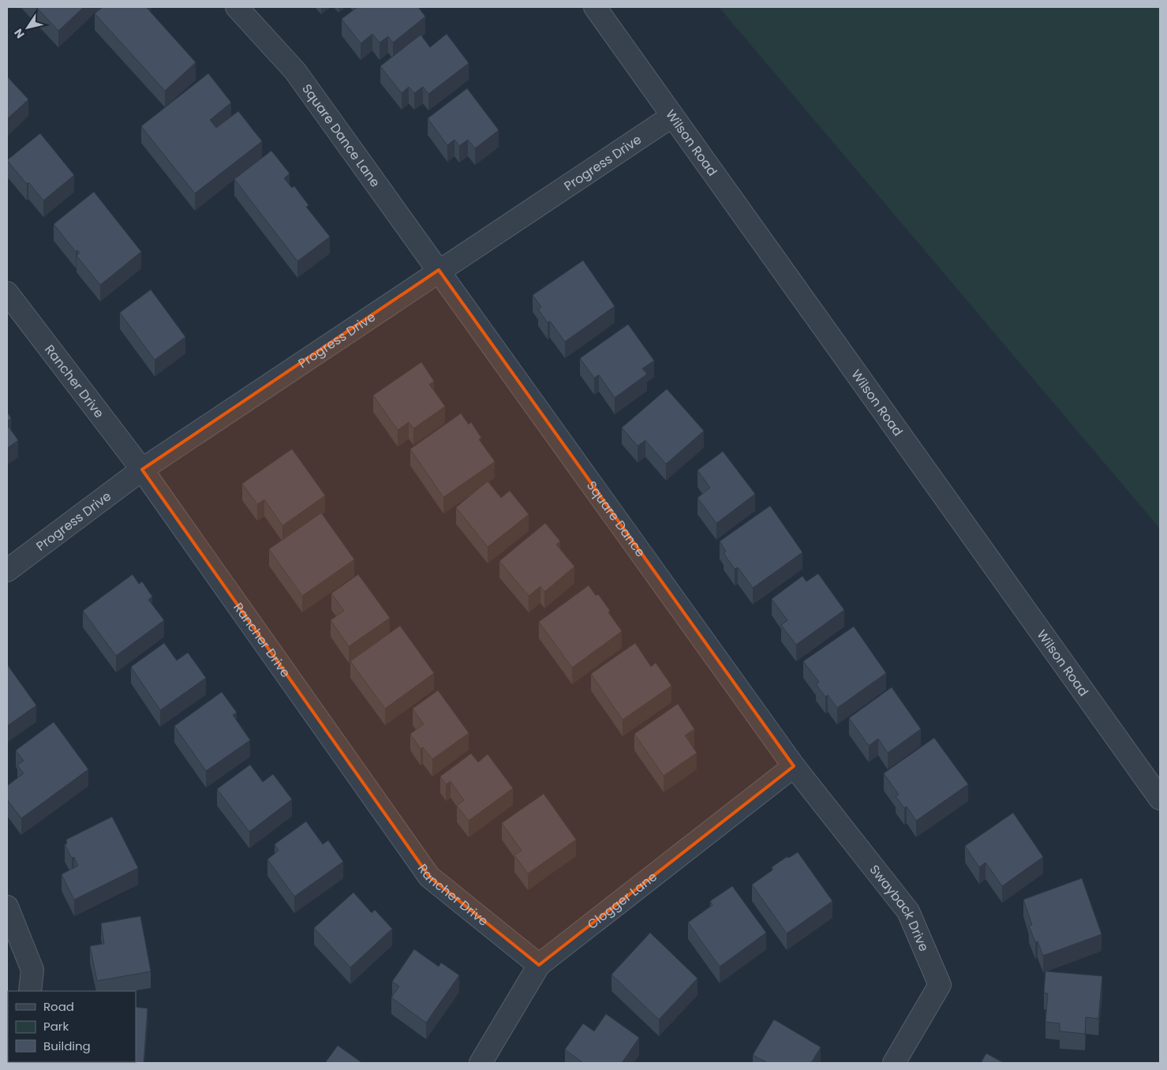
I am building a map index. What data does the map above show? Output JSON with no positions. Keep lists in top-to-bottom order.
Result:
{
  "streets": {
    "street": [
      "Square Dance Lane",
      "Wilson Road",
      "Progress Drive",
      "Rancher Drive",
      "Square Dance",
      "Clogger Lane",
      "Swayback Drive"
    ]
  },
  "crossings": [
    ["Square Dance Lane", "Progress Drive"],
    ["Square Dance Lane", "Square Dance"],
    ["Wilson Road", "Progress Drive"],
    ["Progress Drive", "Rancher Drive"],
    ["Progress Drive", "Square Dance"],
    ["Rancher Drive", "Clogger Lane"],
    ["Square Dance", "Clogger Lane"],
    ["Square Dance", "Swayback Drive"],
    ["Clogger Lane", "Swayback Drive"]
  ],
  "legend": ["Road", "Park", "Building"],
  "north": "bottom left"
}
